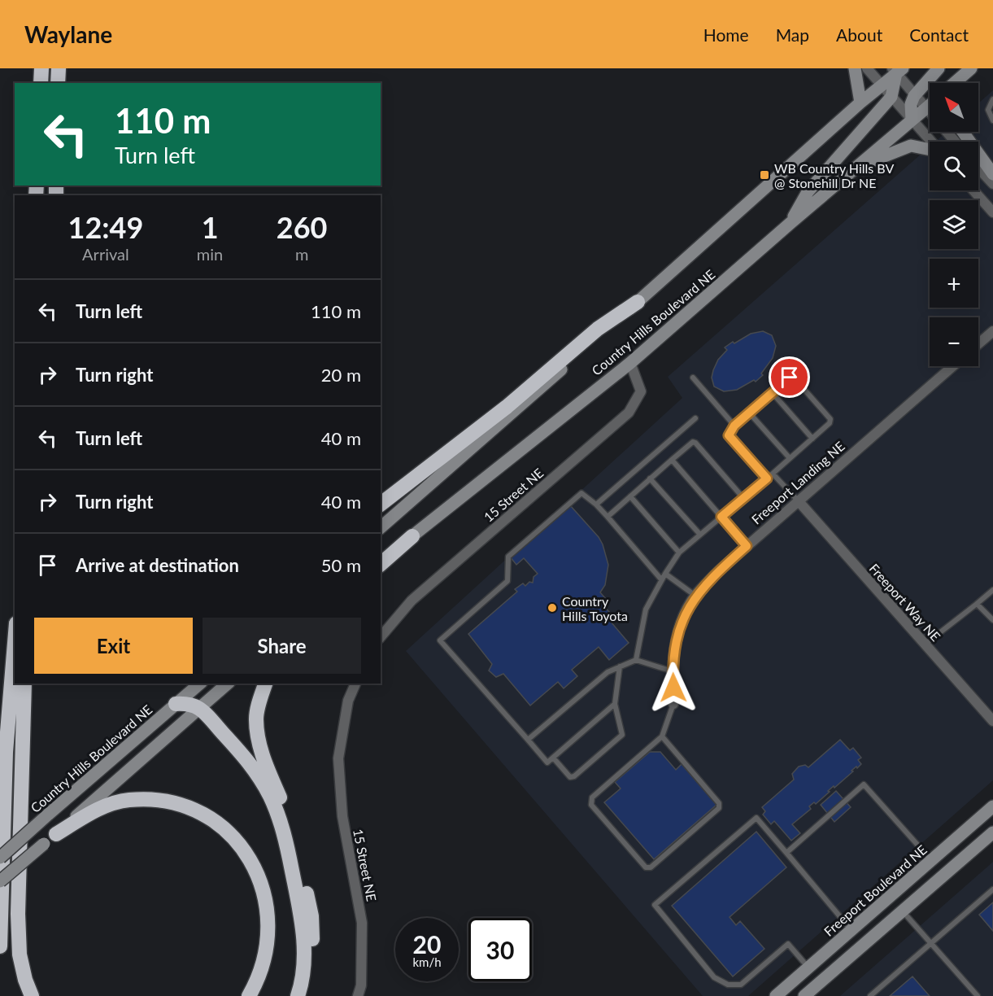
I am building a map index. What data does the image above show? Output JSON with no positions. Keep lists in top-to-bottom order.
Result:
{
  "streets": {
    "main road": ["Country Hills Boulevard NE", "Freeport Boulevard NE"],
    "street": ["Freeport Landing NE", "15 Street NE", "Freeport Way NE"]
  },
  "crossings": [
    ["Country Hills Boulevard NE", "15 Street NE"],
    ["Freeport Landing NE", "Freeport Way NE"]
  ],
  "places": {
    "transit": ["WB Country Hills BV @ Stonehill Dr NE"],
    "other": ["Country Hills Toyota"]
  },
  "north": "top left",
  "page": {
    "header": "Waylane",
    "nav": [
      "Home",
      "Map",
      "About",
      "Contact"
    ],
    "map_buttons": ["+", "−"],
    "turn": ["110 m", "Turn left"],
    "eta": [
      "12:49",
      "Arrival",
      "1",
      "min",
      "260",
      "m"
    ],
    "list": [
      {
        "name": "Turn left",
        "value": "110 m"
      },
      {
        "name": "Turn right",
        "value": "20 m"
      },
      {
        "name": "Turn left",
        "value": "40 m"
      },
      {
        "name": "Turn right",
        "value": "40 m"
      },
      {
        "name": "Arrive at destination",
        "value": "50 m"
      }
    ],
    "buttons": ["Exit", "Share"],
    "speed": "20 km/h",
    "limit": "30"
  }
}
